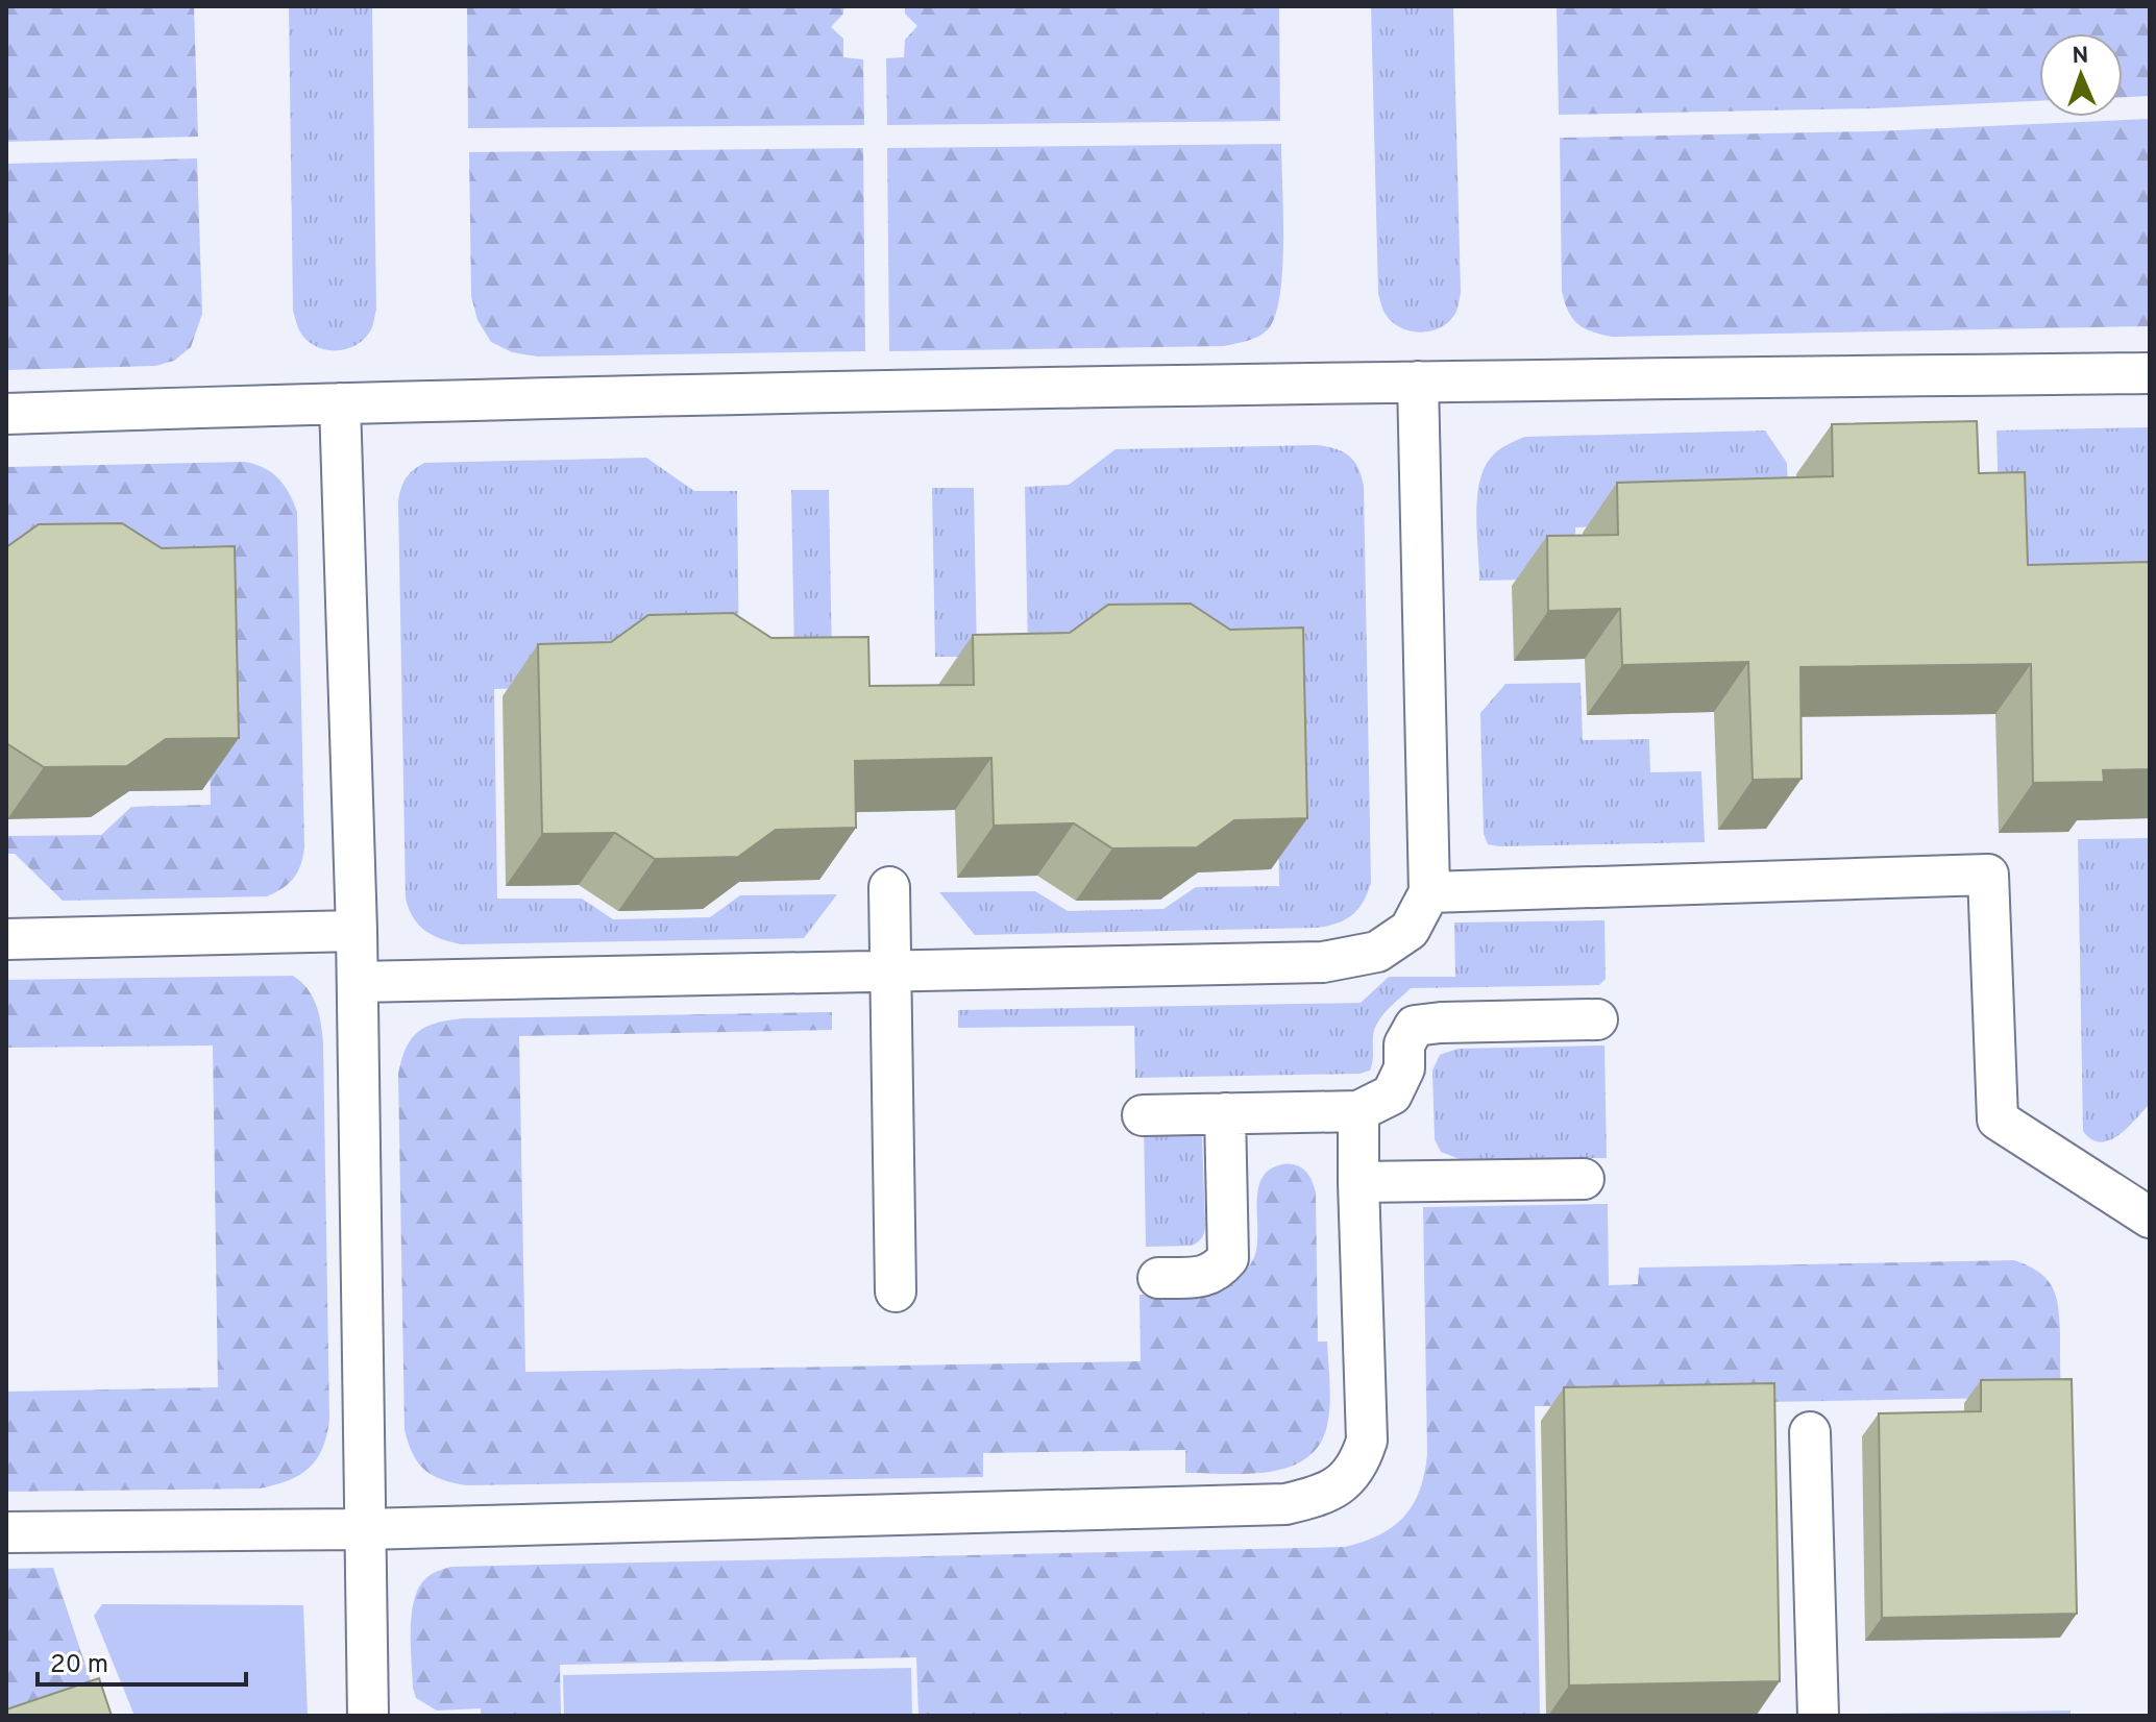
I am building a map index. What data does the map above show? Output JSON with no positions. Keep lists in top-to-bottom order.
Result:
{
  "scale_bar": "20 m",
  "north": "top"
}
